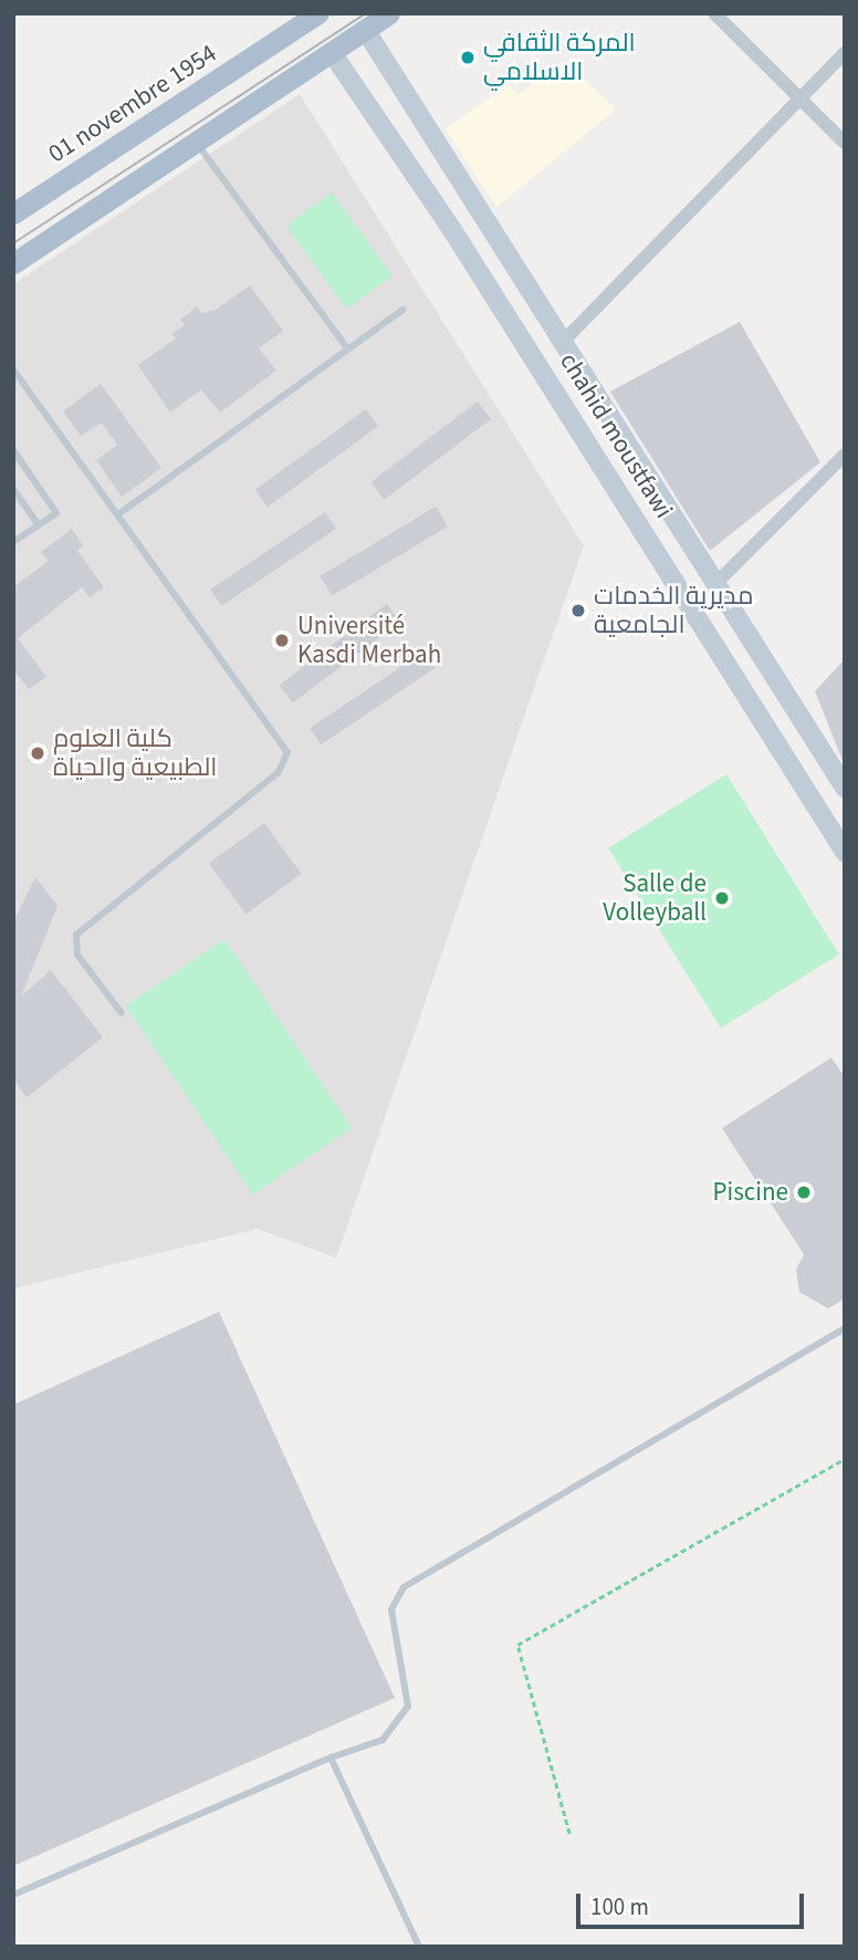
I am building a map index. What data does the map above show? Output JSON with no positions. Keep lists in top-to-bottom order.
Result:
{
  "streets": {
    "main road": ["01 novembre 1954", "chahid moustfawi"]
  },
  "places": [
    "المركة الثقافي الاسلامي",
    "مديرية الخدمات الجامعية",
    "Université Kasdi Merbah",
    "كلية العلوم الطبيعية والحياة",
    "Salle de Volleyball",
    "Piscine"
  ],
  "scale_bar": "100 m"
}
